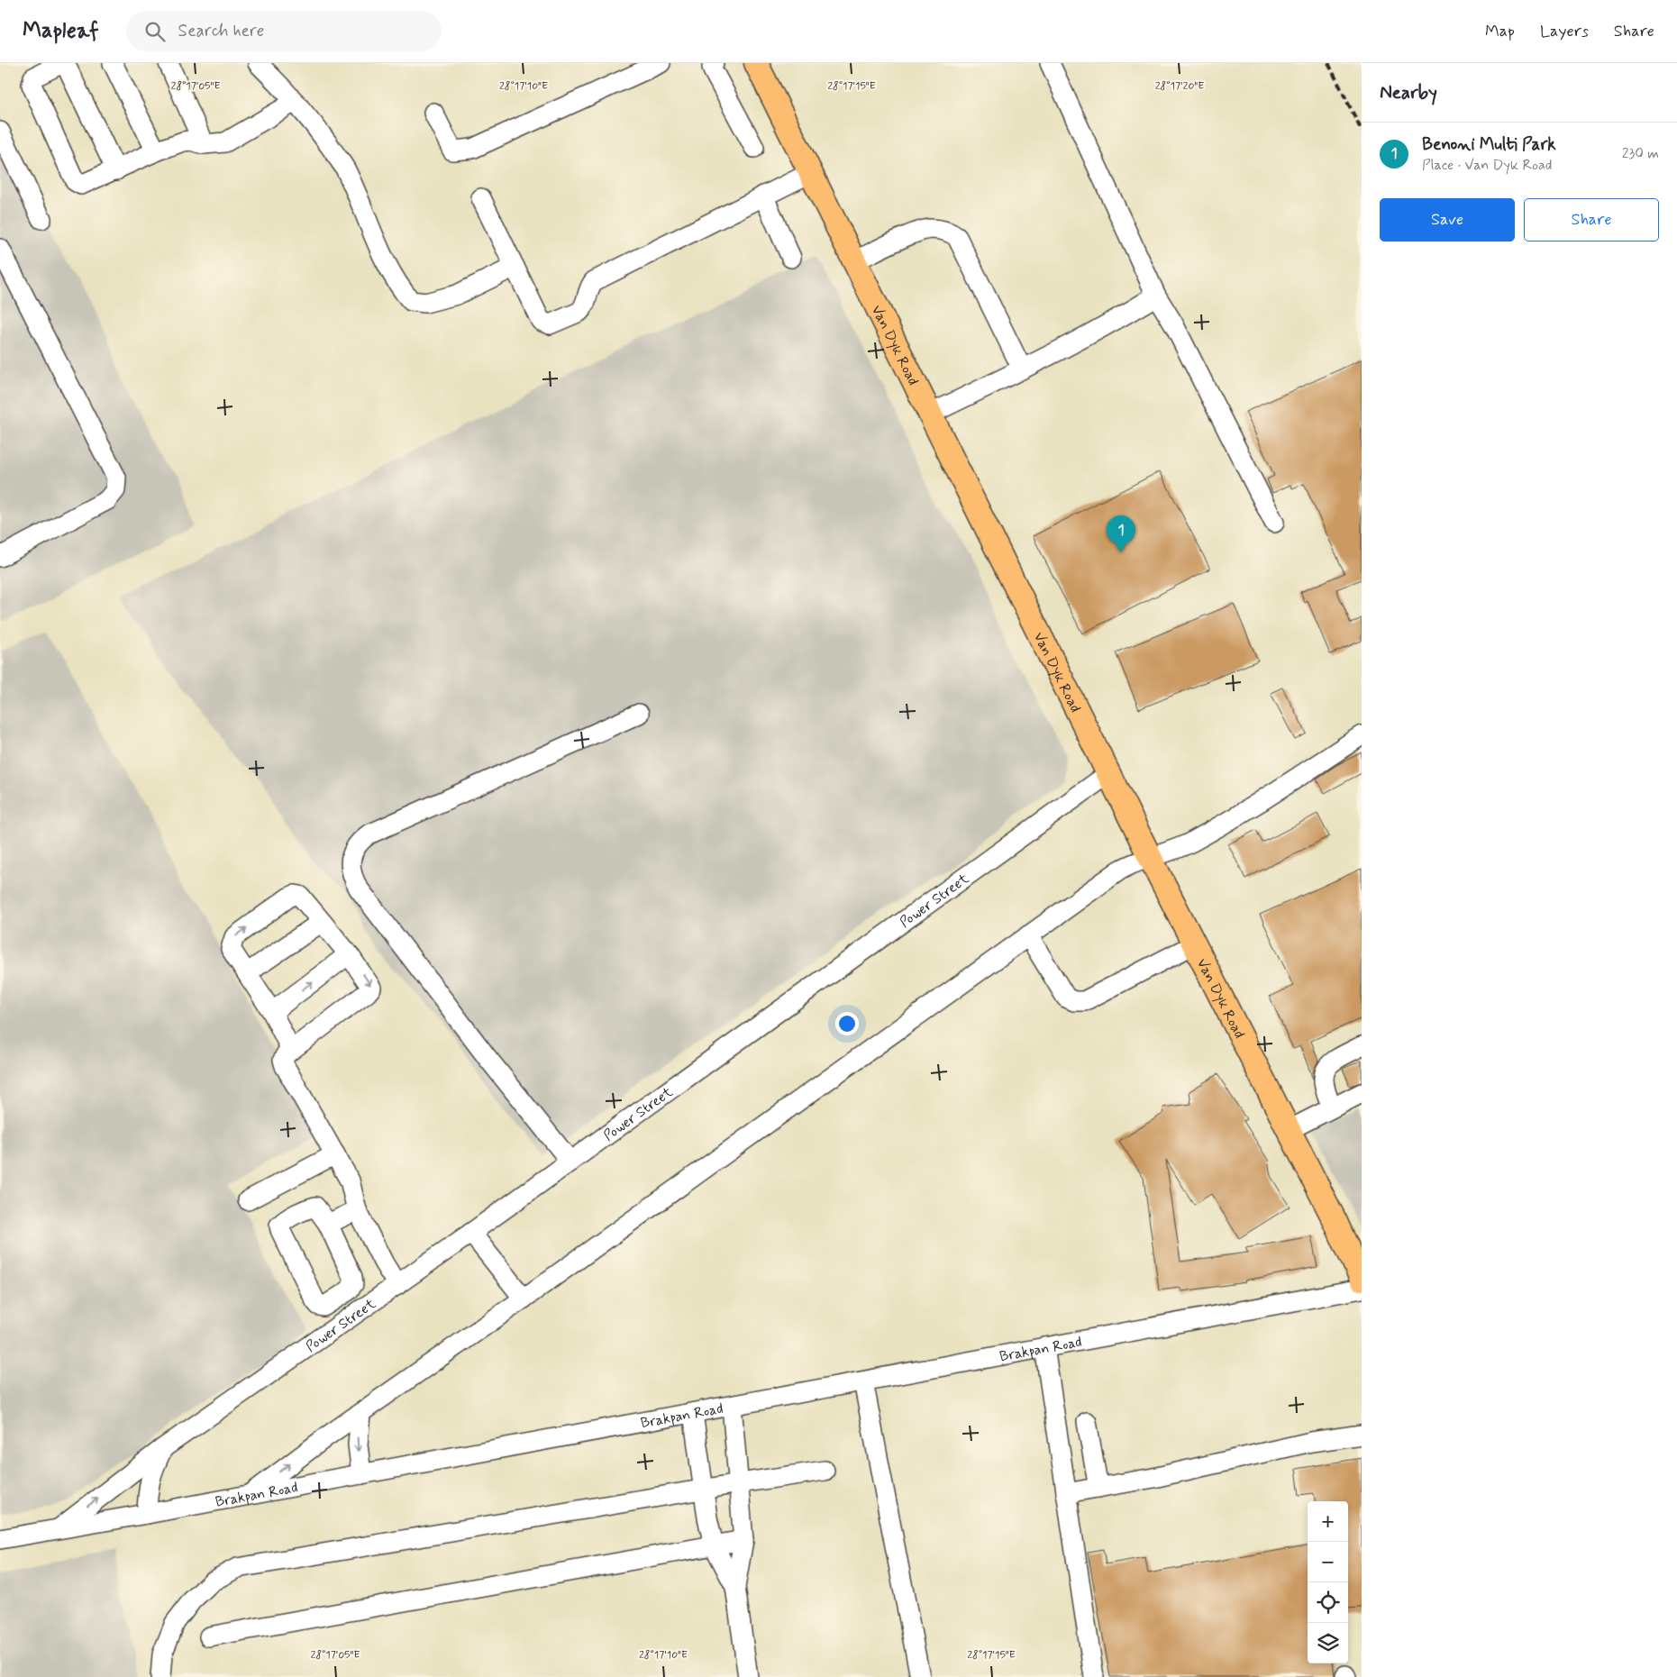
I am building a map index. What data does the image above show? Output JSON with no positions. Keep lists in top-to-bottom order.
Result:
{
  "streets": {
    "main road": ["Van Dyk Road"],
    "street": ["Power Street", "Brakpan Road"]
  },
  "crossings": [
    ["Van Dyk Road", "Power Street"],
    ["Power Street", "Brakpan Road"]
  ],
  "page": {
    "header": "Mapleaf",
    "search": "Search here",
    "nav": ["Map", "Layers", "Share"],
    "heading": "Nearby",
    "list": [
      {
        "mark": "1",
        "name": "Benoni Multi Park",
        "note": "Place · Van Dyk Road",
        "value": "230 m"
      }
    ],
    "buttons": ["Save", "Share"],
    "pins": "1",
    "map_buttons": ["+", "−"]
  },
  "coordinates": [
    "28°17'05\"E",
    "28°17'10\"E",
    "28°17'15\"E",
    "28°17'20\"E"
  ]
}
